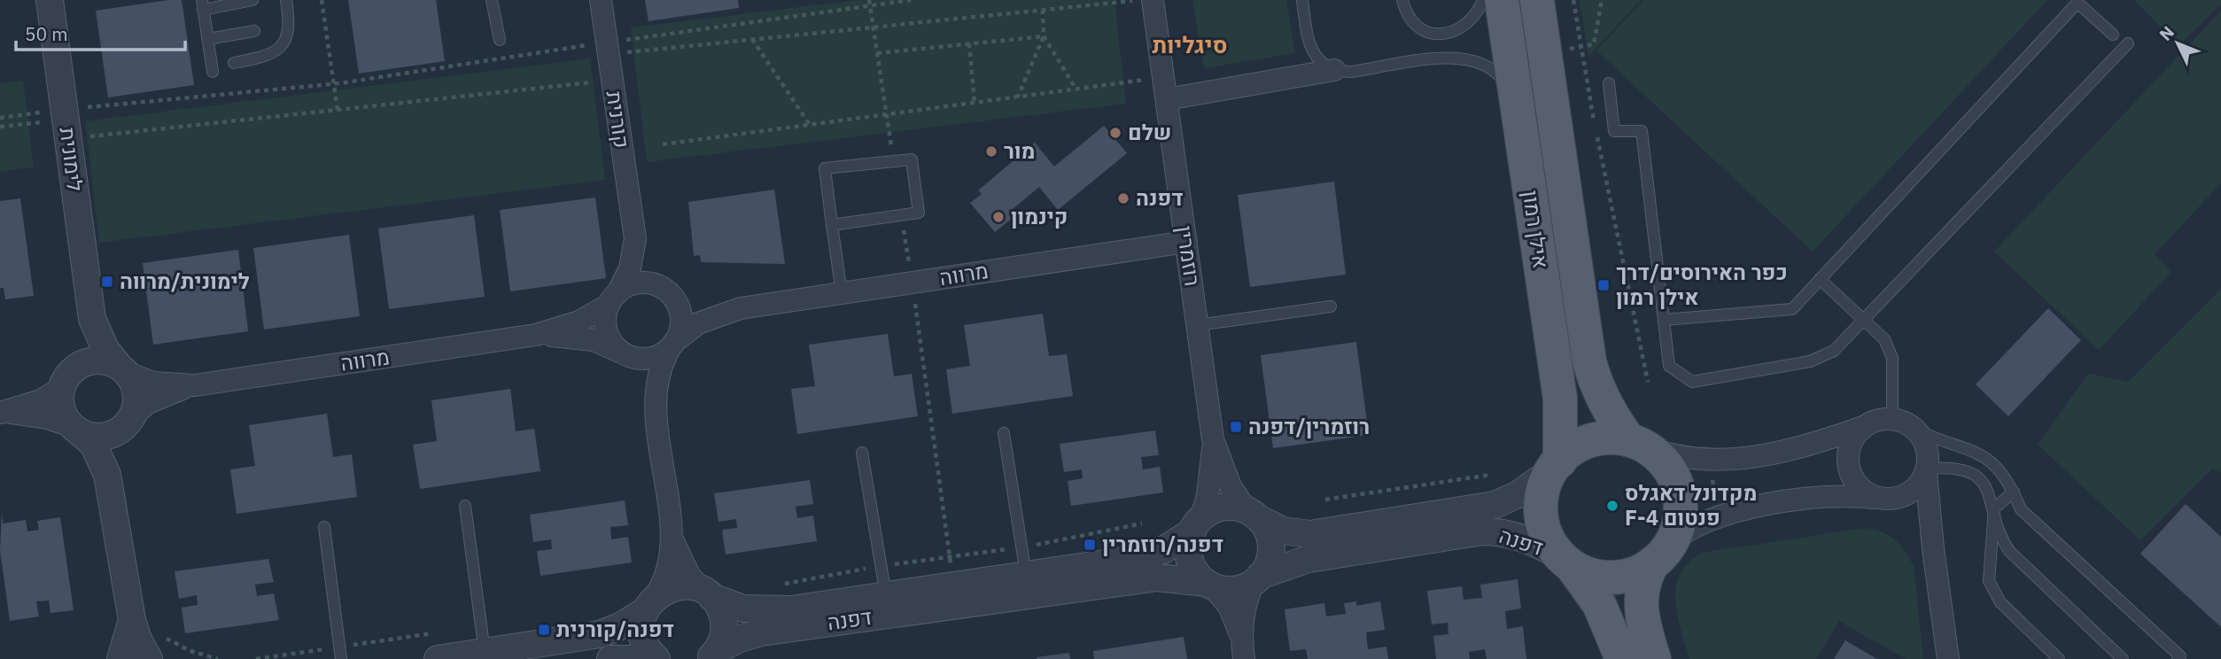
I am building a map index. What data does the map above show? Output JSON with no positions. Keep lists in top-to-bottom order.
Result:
{
  "streets": {
    "main road": ["אילן רמון"],
    "street": [
      "קורנית",
      "לימונית",
      "רוזמרין",
      "מרווה",
      "דפנה"
    ]
  },
  "crossings": [
    ["קורנית", "מרווה"],
    ["לימונית", "מרווה"],
    ["אילן רמון", "דפנה"],
    ["רוזמרין", "מרווה"],
    ["רוזמרין", "דפנה"]
  ],
  "districts": ["סיגליות"],
  "places": {
    "other": [
      "שלם",
      "מור",
      "דפנה",
      "קינמון",
      "מקדונל דאגלס F-4 פנטום"
    ],
    "transit": [
      "לימונית/מרווה",
      "כפר האירוסים/דרך אילן רמון",
      "רוזמרין/דפנה",
      "דפנה/רוזמרין",
      "דפנה/קורנית"
    ]
  },
  "scale_bar": "50 m",
  "north": "top left"
}
